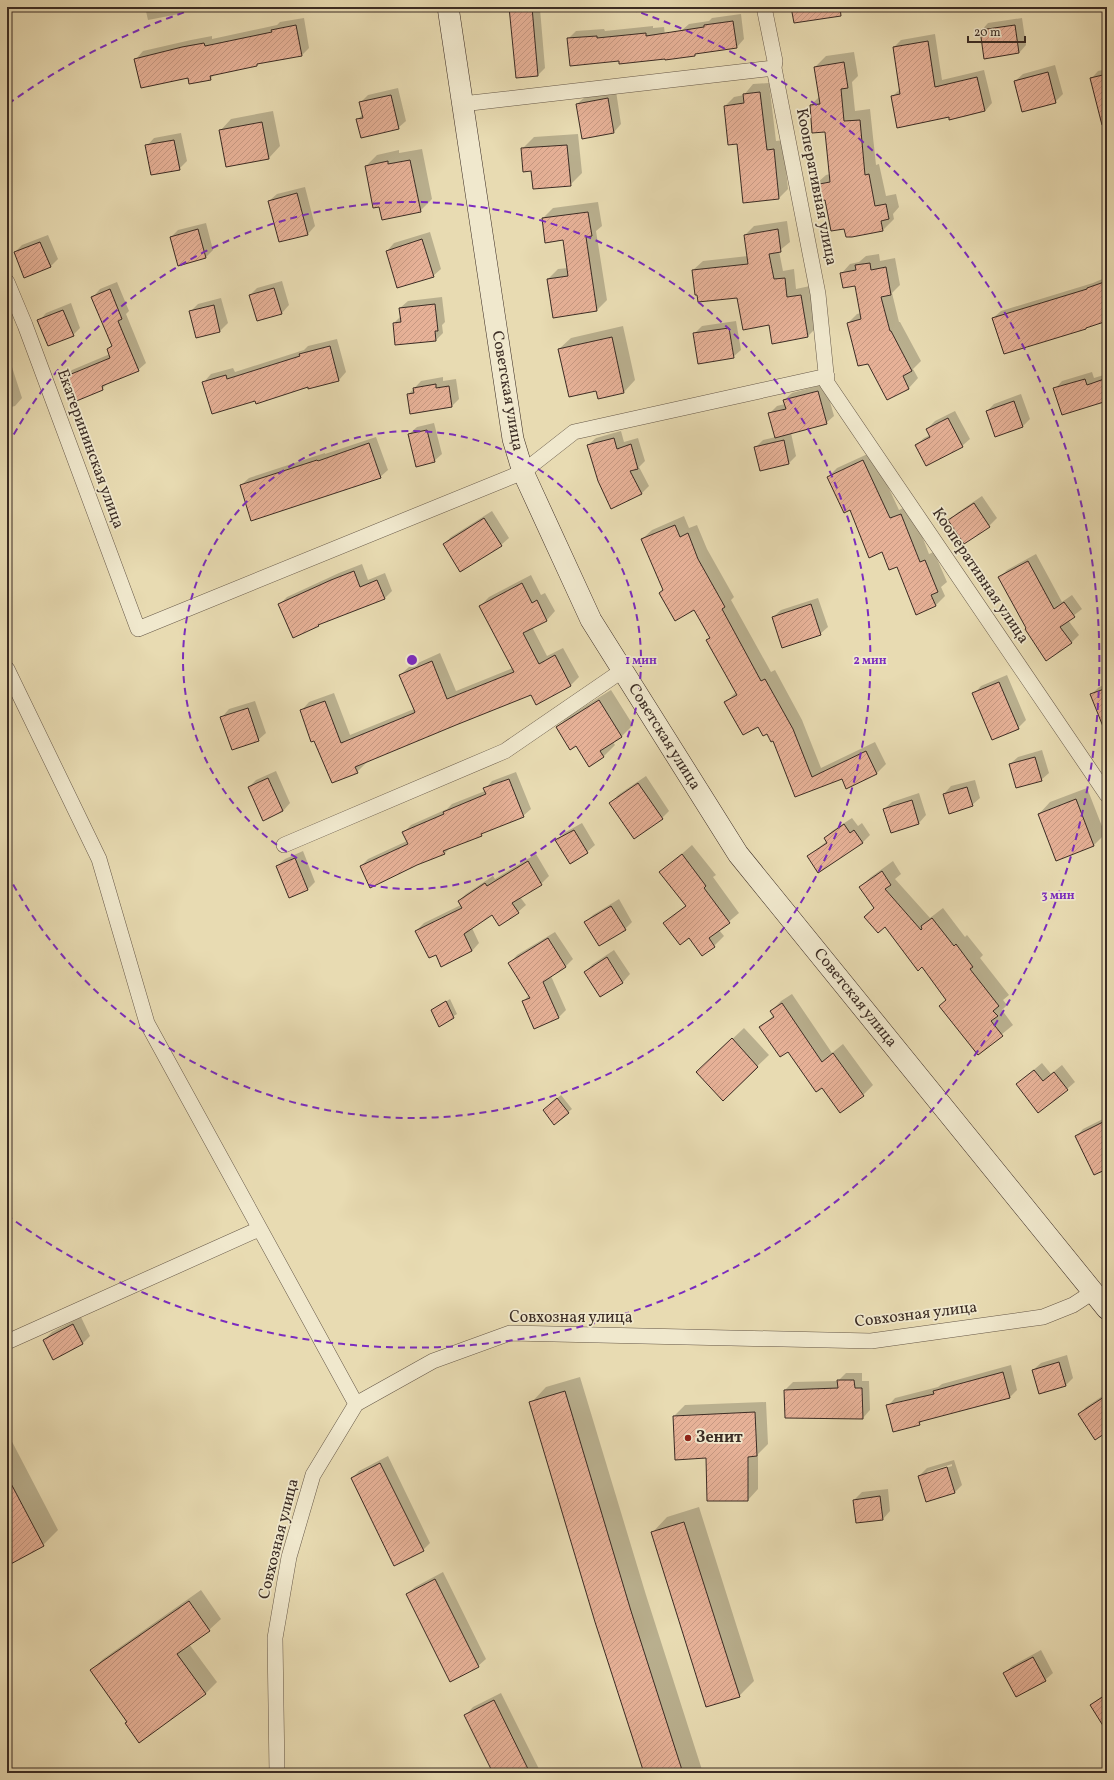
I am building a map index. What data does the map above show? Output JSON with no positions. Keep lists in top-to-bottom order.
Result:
{
  "streets": {
    "street": [
      "Кооперативная улица",
      "Советская улица",
      "Екатерининская улица",
      "Совхозная улица"
    ]
  },
  "crossings": [
    ["Советская улица", "Екатерининская улица"],
    ["Советская улица", "Совхозная улица"]
  ],
  "places": ["Зенит"],
  "scale_bar": "20 m",
  "rings": ["1 мин", "2 мин", "3 мин"]
}
